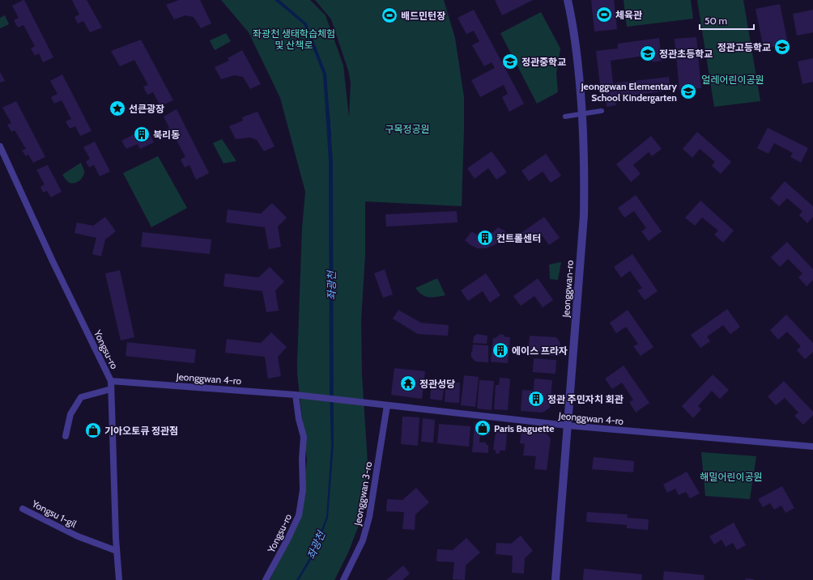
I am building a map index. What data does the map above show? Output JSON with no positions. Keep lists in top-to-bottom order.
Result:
{
  "streets": {
    "street": [
      "Jeonggwan-ro",
      "Yongsu-ro",
      "Jeonggwan 4-ro",
      "Jeonggwan 3-ro",
      "Yongsu 1-gil"
    ]
  },
  "crossings": [
    ["Jeonggwan-ro", "Jeonggwan 4-ro"],
    ["Yongsu-ro", "Jeonggwan 4-ro"],
    ["Yongsu-ro", "Yongsu 1-gil"],
    ["Jeonggwan 4-ro", "Jeonggwan 3-ro"]
  ],
  "water": ["좌광천"],
  "parks": [
    "좌광천 생태학습체험 및 산책로",
    "얼레어린이공원",
    "구목정공원",
    "해밀어린이공원"
  ],
  "places": {
    "sports": ["체육관", "배드민턴장"],
    "school or university": [
      "정관고등학교",
      "정관초등학교",
      "정관중학교",
      "Jeonggwan Elementary School Kindergarten"
    ],
    "place": ["선큰광장"],
    "building": [
      "북리동",
      "컨트롤센터",
      "에이스 프라자",
      "정관 주민자치 회관"
    ],
    "temple": ["정관성당"],
    "shop": ["Paris Baguette", "기아오토큐 정관점"]
  },
  "scale_bar": "50 m"
}
